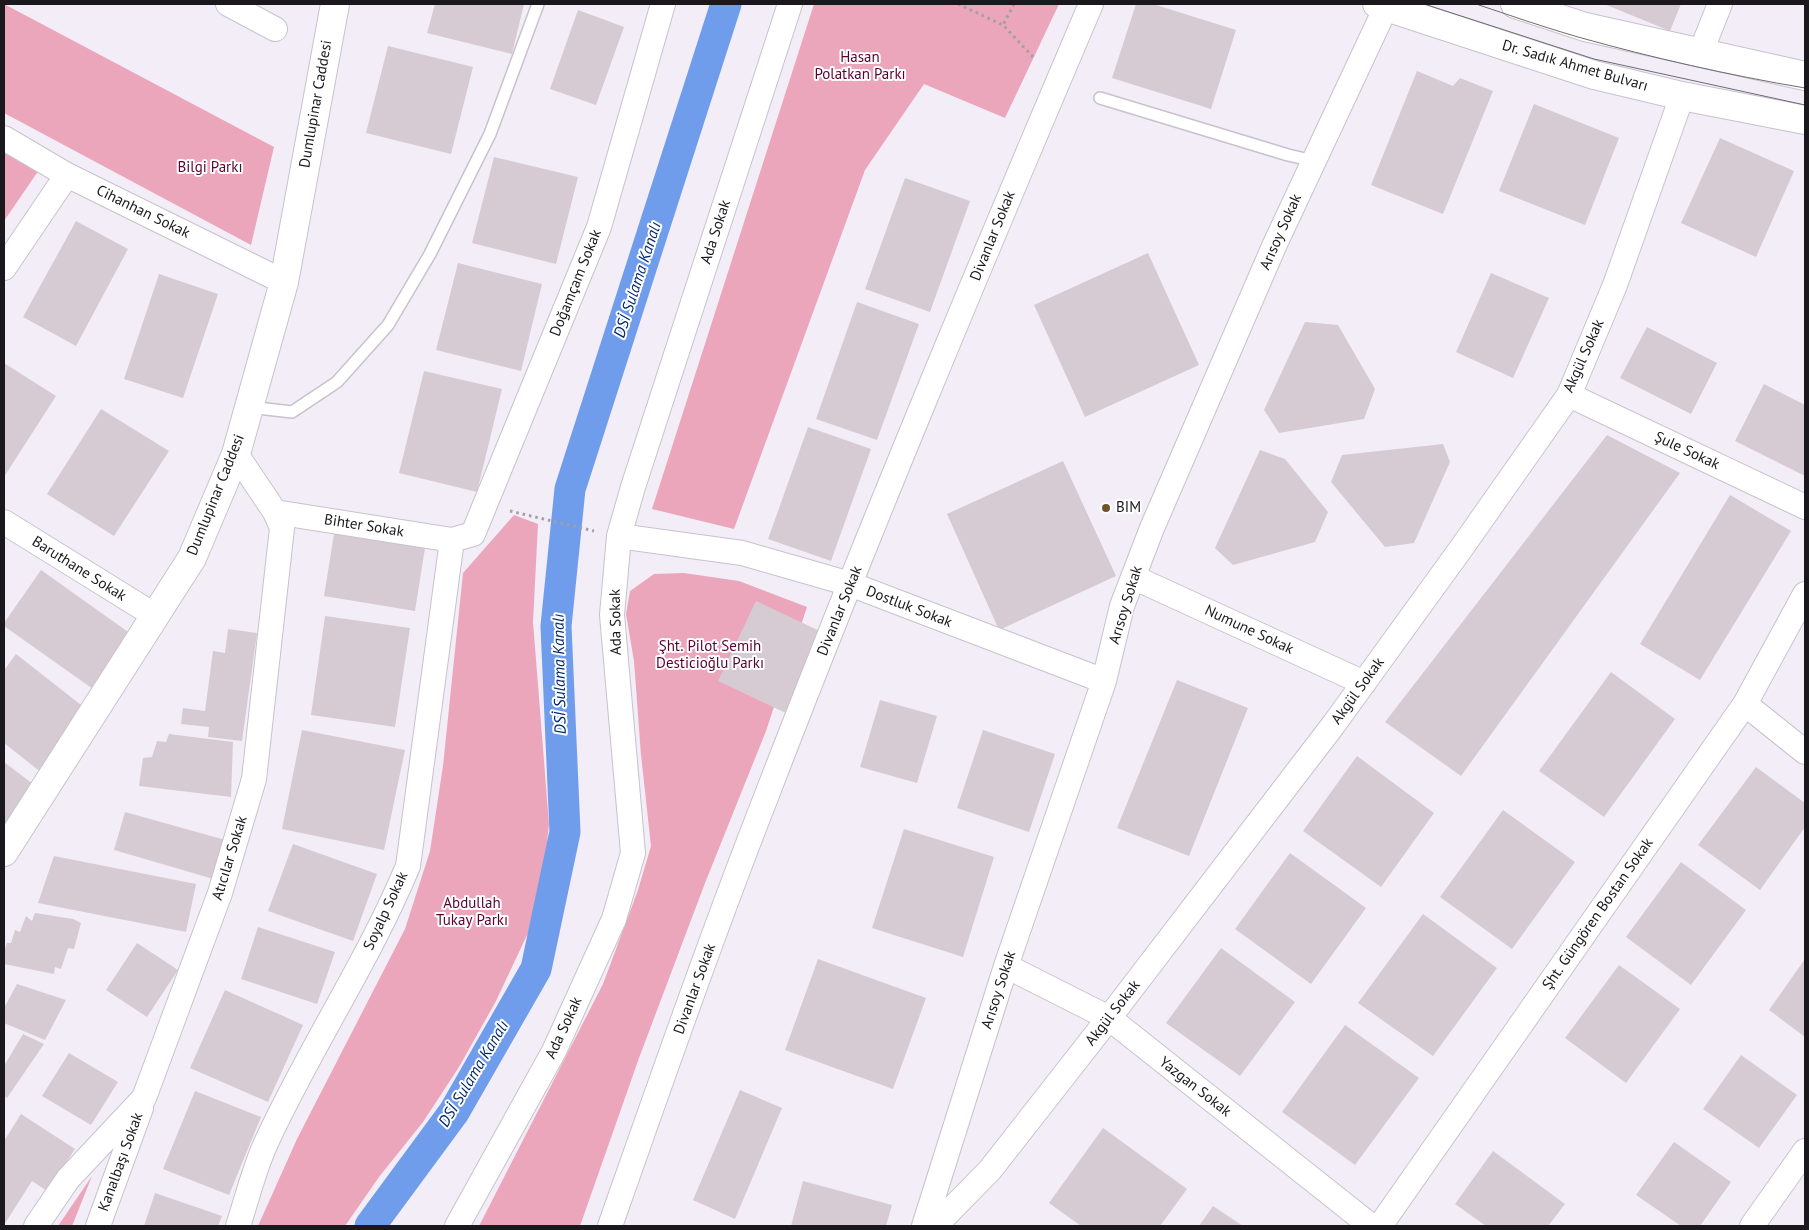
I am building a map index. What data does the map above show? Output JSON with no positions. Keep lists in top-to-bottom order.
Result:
{
  "streets": {
    "main road": ["Dr. Sadık Ahmet Bulvarı", "Dumlupinar Caddesi"],
    "street": [
      "Cihanhan Sokak",
      "Ada Sokak",
      "Arısoy Sokak",
      "Divanlar Sokak",
      "Doğamçam Sokak",
      "Akgül Sokak",
      "Şule Sokak",
      "Bihter Sokak",
      "Baruthane Sokak",
      "Dostluk Sokak",
      "Numune Sokak",
      "Atıcılar Sokak",
      "Soyalp Sokak",
      "Şht. Güngören Bostan Sokak",
      "Yazgan Sokak",
      "Kanalbaşı Sokak"
    ]
  },
  "crossings": [
    ["Dr. Sadık Ahmet Bulvarı", "Arısoy Sokak"],
    ["Dr. Sadık Ahmet Bulvarı", "Akgül Sokak"],
    ["Dumlupinar Caddesi", "Cihanhan Sokak"],
    ["Dumlupinar Caddesi", "Baruthane Sokak"],
    ["Dumlupinar Caddesi", "Atıcılar Sokak"],
    ["Ada Sokak", "Dostluk Sokak"],
    ["Arısoy Sokak", "Dostluk Sokak"],
    ["Arısoy Sokak", "Numune Sokak"],
    ["Arısoy Sokak", "Yazgan Sokak"],
    ["Divanlar Sokak", "Dostluk Sokak"],
    ["Doğamçam Sokak", "Bihter Sokak"],
    ["Doğamçam Sokak", "Soyalp Sokak"],
    ["Akgül Sokak", "Şule Sokak"],
    ["Akgül Sokak", "Numune Sokak"],
    ["Akgül Sokak", "Yazgan Sokak"],
    ["Bihter Sokak", "Atıcılar Sokak"],
    ["Bihter Sokak", "Soyalp Sokak"],
    ["Atıcılar Sokak", "Kanalbaşı Sokak"]
  ],
  "water": ["DSİ Sulama Kanalı"],
  "parks": [
    "Hasan Polatkan Parkı",
    "Bilgi Parkı",
    "Şht. Pilot Semih Desticioğlu Parkı",
    "Abdullah Tukay Parkı"
  ],
  "places": ["BIM"]
}
